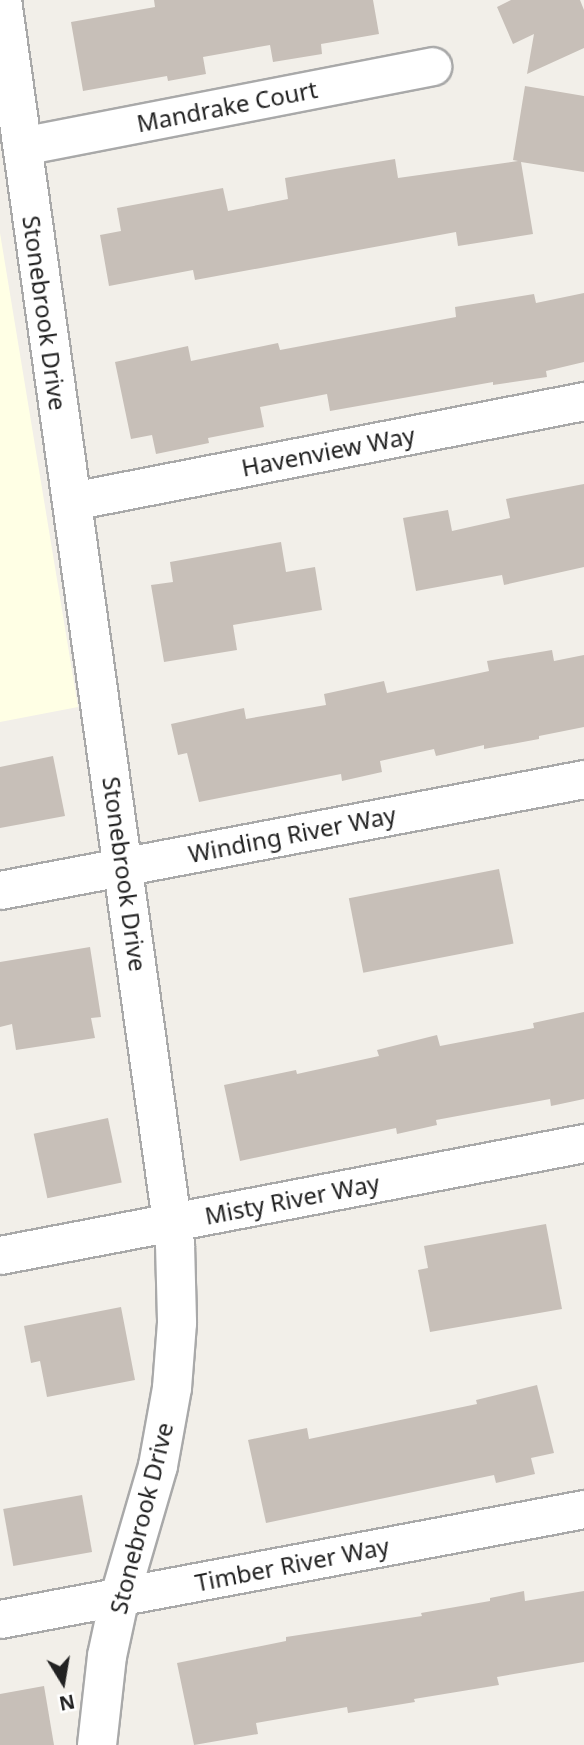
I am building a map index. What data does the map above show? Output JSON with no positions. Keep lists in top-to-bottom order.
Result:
{
  "streets": {
    "street": [
      "Mandrake Court",
      "Stonebrook Drive",
      "Havenview Way",
      "Winding River Way",
      "Misty River Way",
      "Timber River Way"
    ]
  },
  "crossings": [
    ["Mandrake Court", "Stonebrook Drive"],
    ["Stonebrook Drive", "Havenview Way"],
    ["Stonebrook Drive", "Winding River Way"],
    ["Stonebrook Drive", "Misty River Way"],
    ["Stonebrook Drive", "Timber River Way"]
  ],
  "north": "bottom"
}
